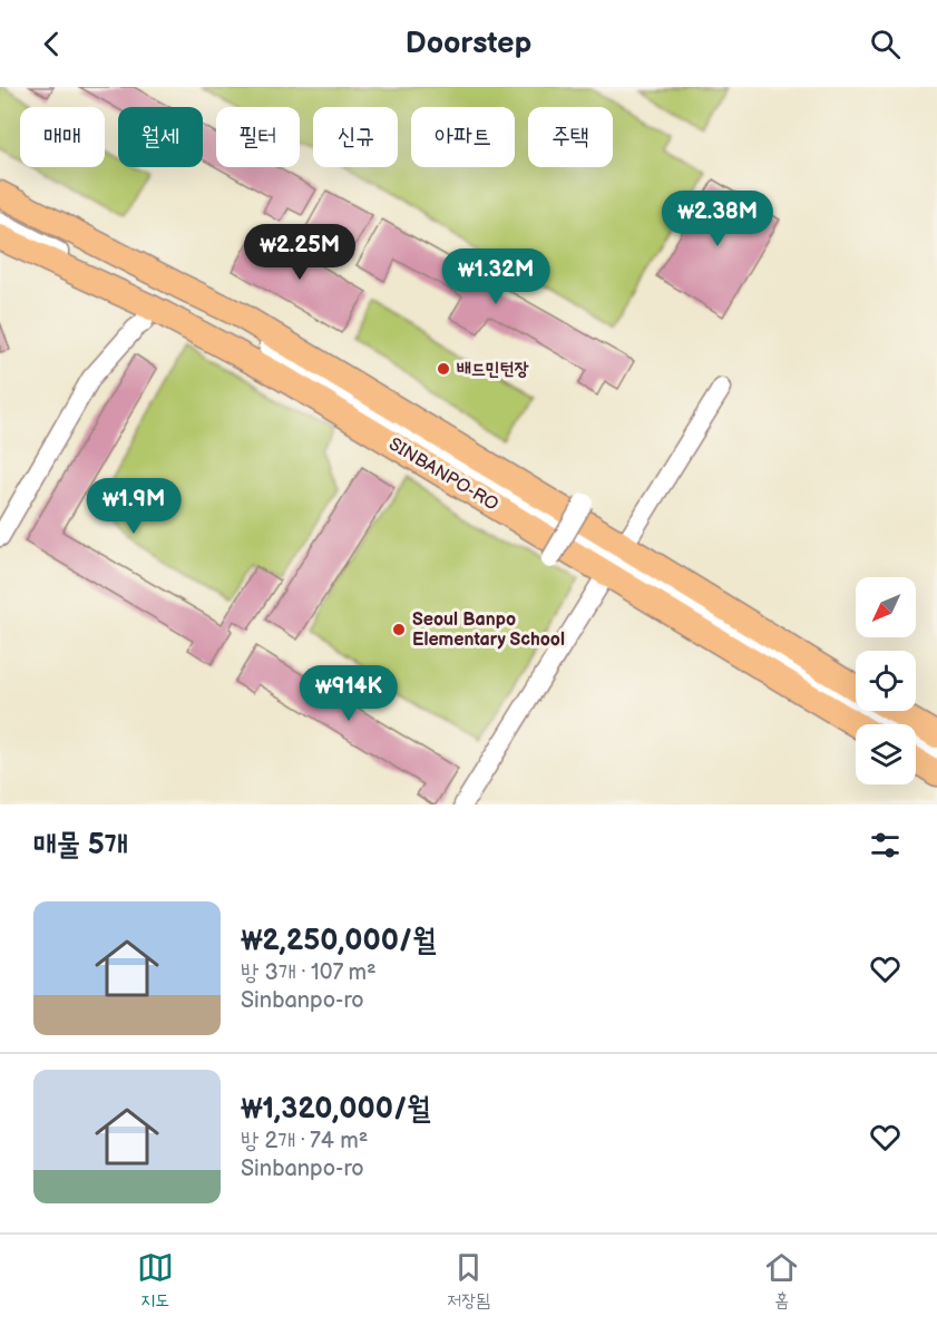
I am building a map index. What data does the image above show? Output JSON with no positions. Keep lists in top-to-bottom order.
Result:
{
  "streets": {
    "main road": ["SINBANPO-RO"]
  },
  "places": ["배드민턴장", "Seoul Banpo Elementary School"],
  "north": "bottom left",
  "page": {
    "header": "Doorstep",
    "chip": [
      "매매",
      "월세",
      "필터",
      "신규",
      "아파트",
      "주택"
    ],
    "price": [
      "₩2.38M",
      "₩2.25M",
      "₩1.32M",
      "₩1.9M",
      "₩914K"
    ],
    "heading": "매물 5개",
    "list": [
      {
        "name": "₩2,250,000/월",
        "note": "방 3개 · 107 m² · Sinbanpo-ro"
      },
      {
        "name": "₩1,320,000/월",
        "note": "방 2개 · 74 m² · Sinbanpo-ro"
      }
    ],
    "tabs": ["지도", "저장됨", "홈"]
  }
}
